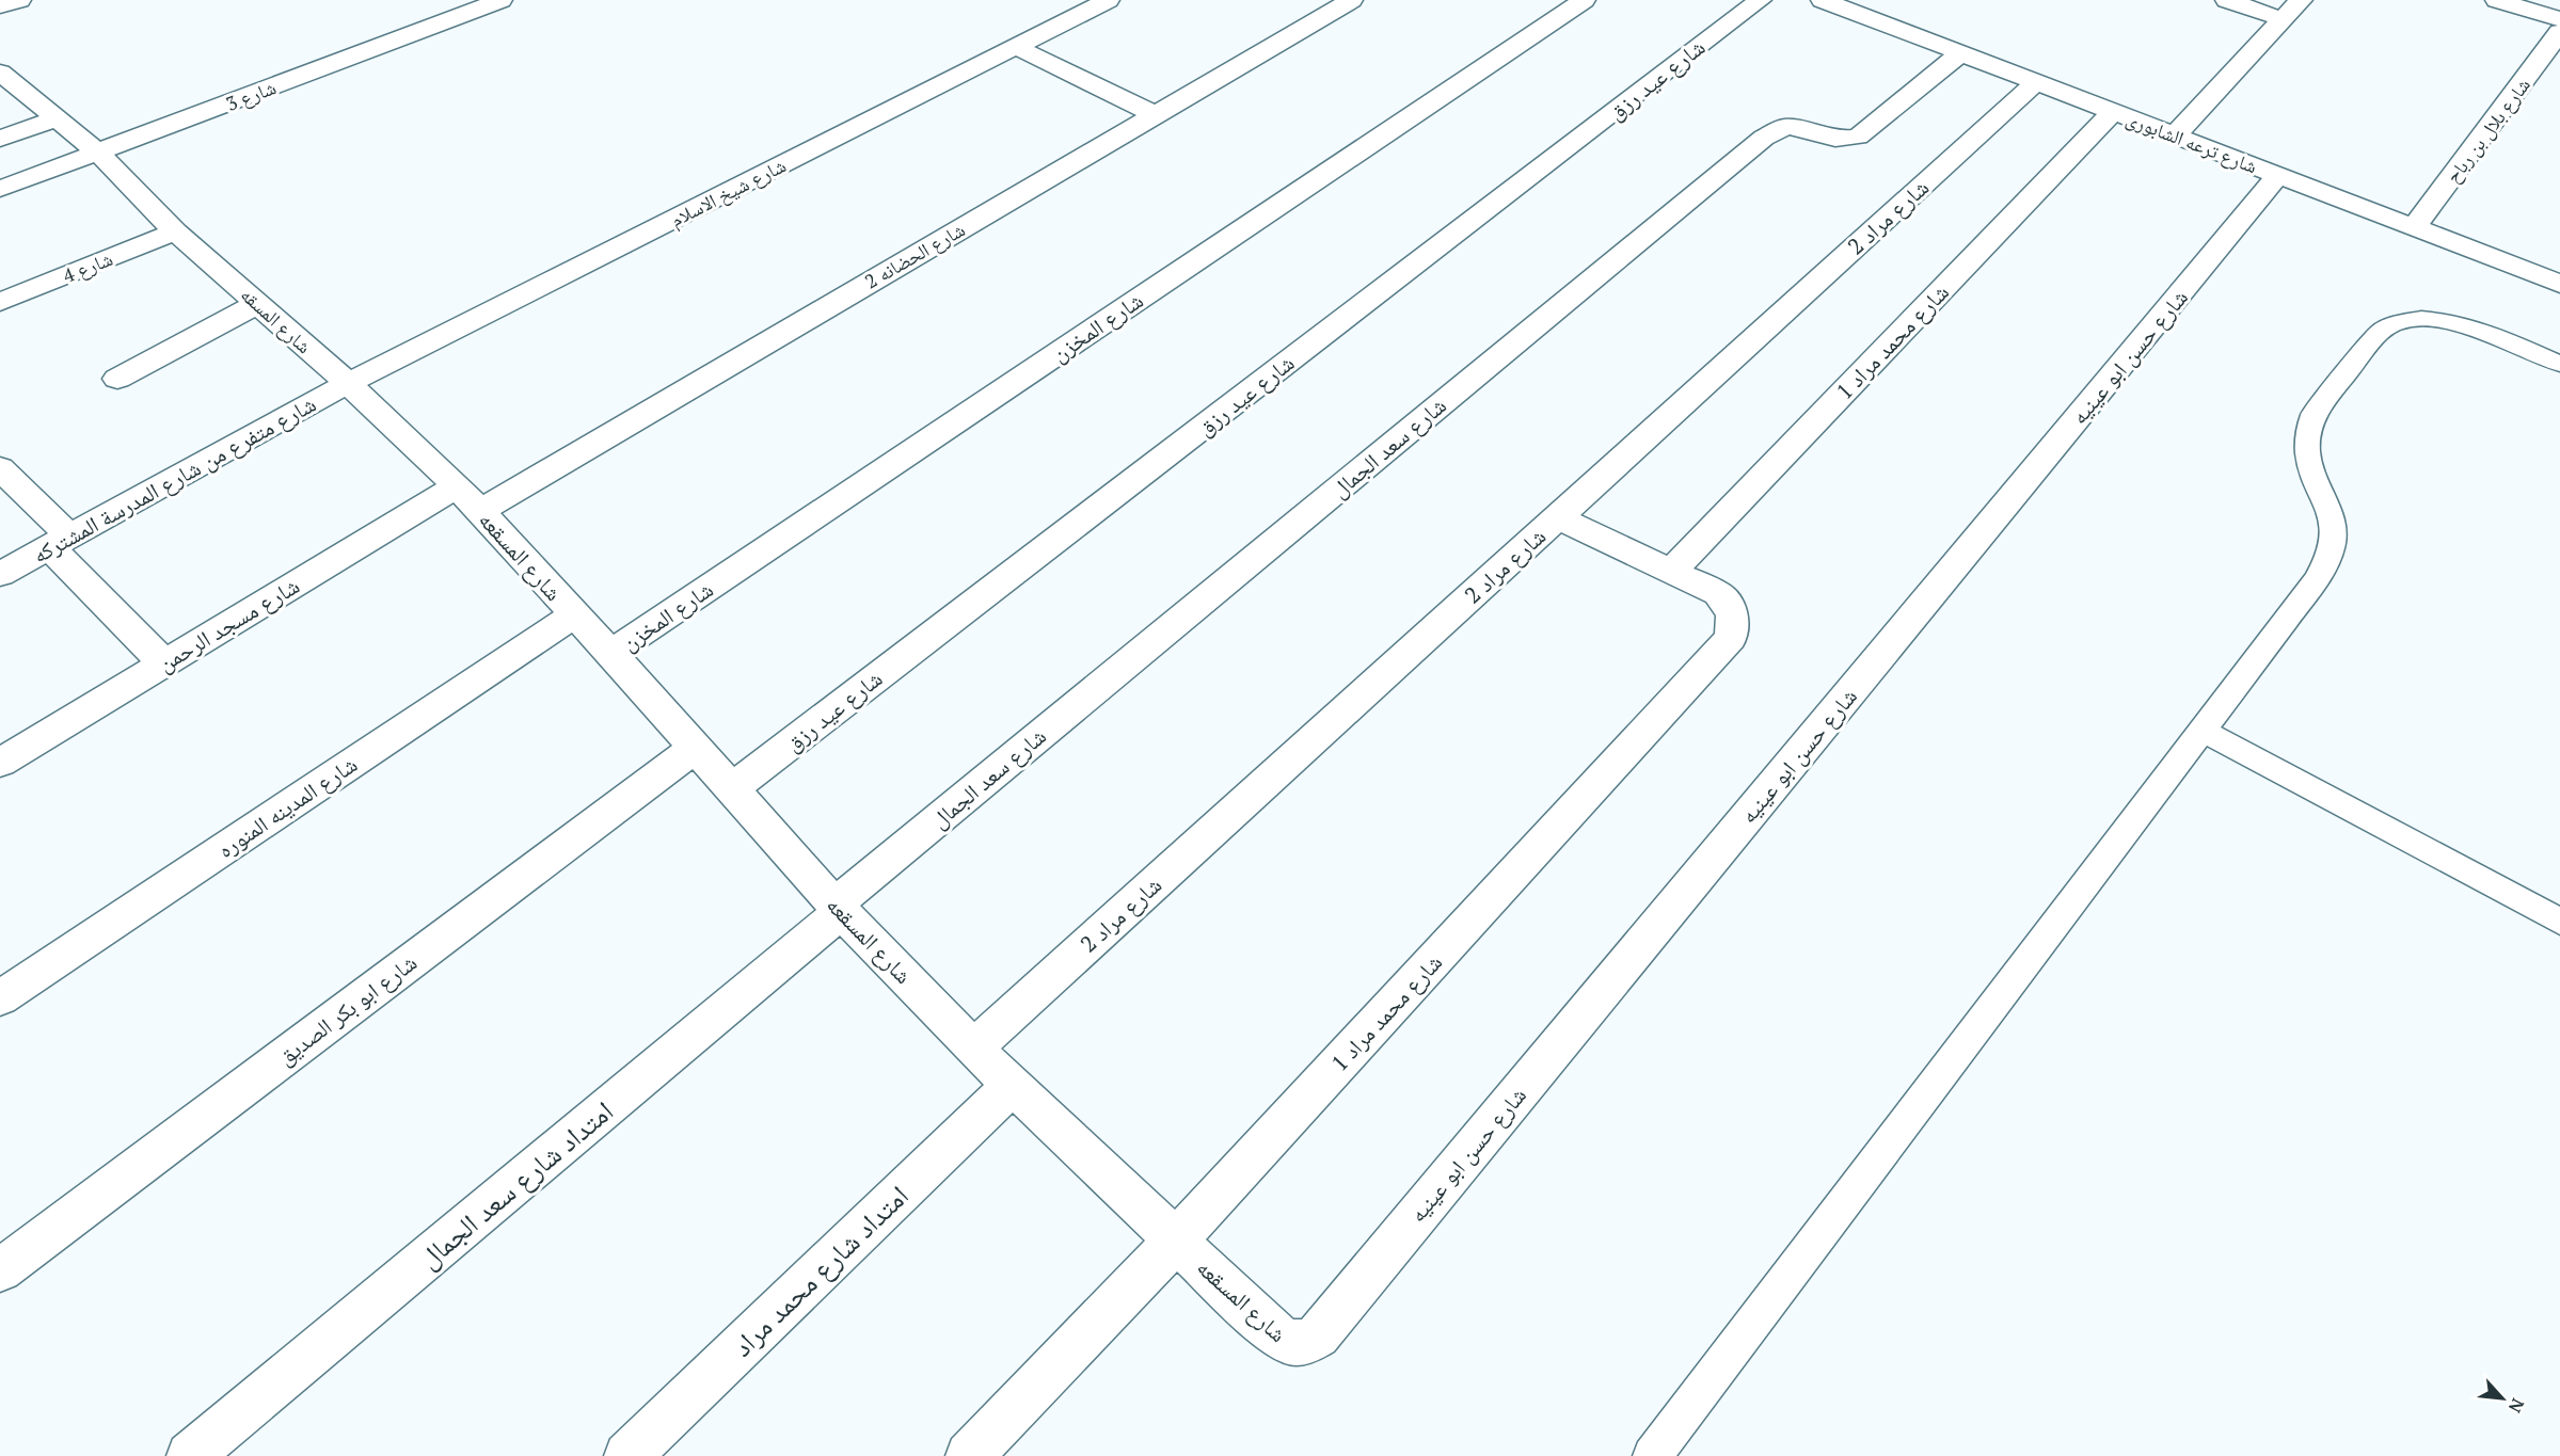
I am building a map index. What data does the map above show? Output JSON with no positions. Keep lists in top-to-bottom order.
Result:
{
  "streets": {
    "street": [
      "شارع عيد رزق",
      "شارع 3",
      "شارع بلال بن رباح",
      "شارع ترعه الشابورى",
      "شارع شيخ الاسلام",
      "شارع مراد 2",
      "شارع الحضانه 2",
      "شارع 4",
      "شارع المسقه",
      "شارع المخزن",
      "شارع محمد مراد 1",
      "شارع حسن ابو عينيه",
      "شارع سعد الجمال",
      "شارع متفرع من شارع المدرسة المشتركه",
      "شارع المسقعه",
      "شارع مسجد الرحمن",
      "شارع المدينه المنوره",
      "شارع ابو بكر الصديق",
      "امتداد شارع سعد الجمال",
      "امتداد شارع محمد مراد"
    ]
  },
  "crossings": [
    ["شارع عيد رزق", "شارع المسقعه"],
    ["شارع 3", "شارع المسقه"],
    ["شارع بلال بن رباح", "شارع ترعه الشابورى"],
    ["شارع ترعه الشابورى", "شارع مراد 2"],
    ["شارع ترعه الشابورى", "شارع محمد مراد 1"],
    ["شارع ترعه الشابورى", "شارع حسن ابو عينيه"],
    ["شارع ترعه الشابورى", "شارع سعد الجمال"],
    ["شارع شيخ الاسلام", "شارع المسقه"],
    ["شارع شيخ الاسلام", "شارع متفرع من شارع المدرسة المشتركه"],
    ["شارع مراد 2", "شارع محمد مراد 1"],
    ["شارع مراد 2", "شارع المسقعه"],
    ["شارع الحضانه 2", "شارع المسقه"],
    ["شارع الحضانه 2", "شارع المسقعه"],
    ["شارع الحضانه 2", "شارع مسجد الرحمن"],
    ["شارع 4", "شارع المسقه"],
    ["شارع المسقه", "شارع متفرع من شارع المدرسة المشتركه"],
    ["شارع المسقه", "شارع المسقعه"],
    ["شارع المسقه", "شارع مسجد الرحمن"],
    ["شارع المخزن", "شارع المسقعه"],
    ["شارع محمد مراد 1", "شارع المسقعه"],
    ["شارع حسن ابو عينيه", "شارع المسقعه"],
    ["شارع سعد الجمال", "شارع المسقعه"],
    ["شارع سعد الجمال", "امتداد شارع سعد الجمال"],
    ["شارع المسقعه", "شارع مسجد الرحمن"],
    ["شارع المسقعه", "شارع المدينه المنوره"],
    ["شارع المسقعه", "شارع ابو بكر الصديق"],
    ["شارع المسقعه", "امتداد شارع سعد الجمال"],
    ["شارع المسقعه", "امتداد شارع محمد مراد"]
  ],
  "north": "bottom right"
}
